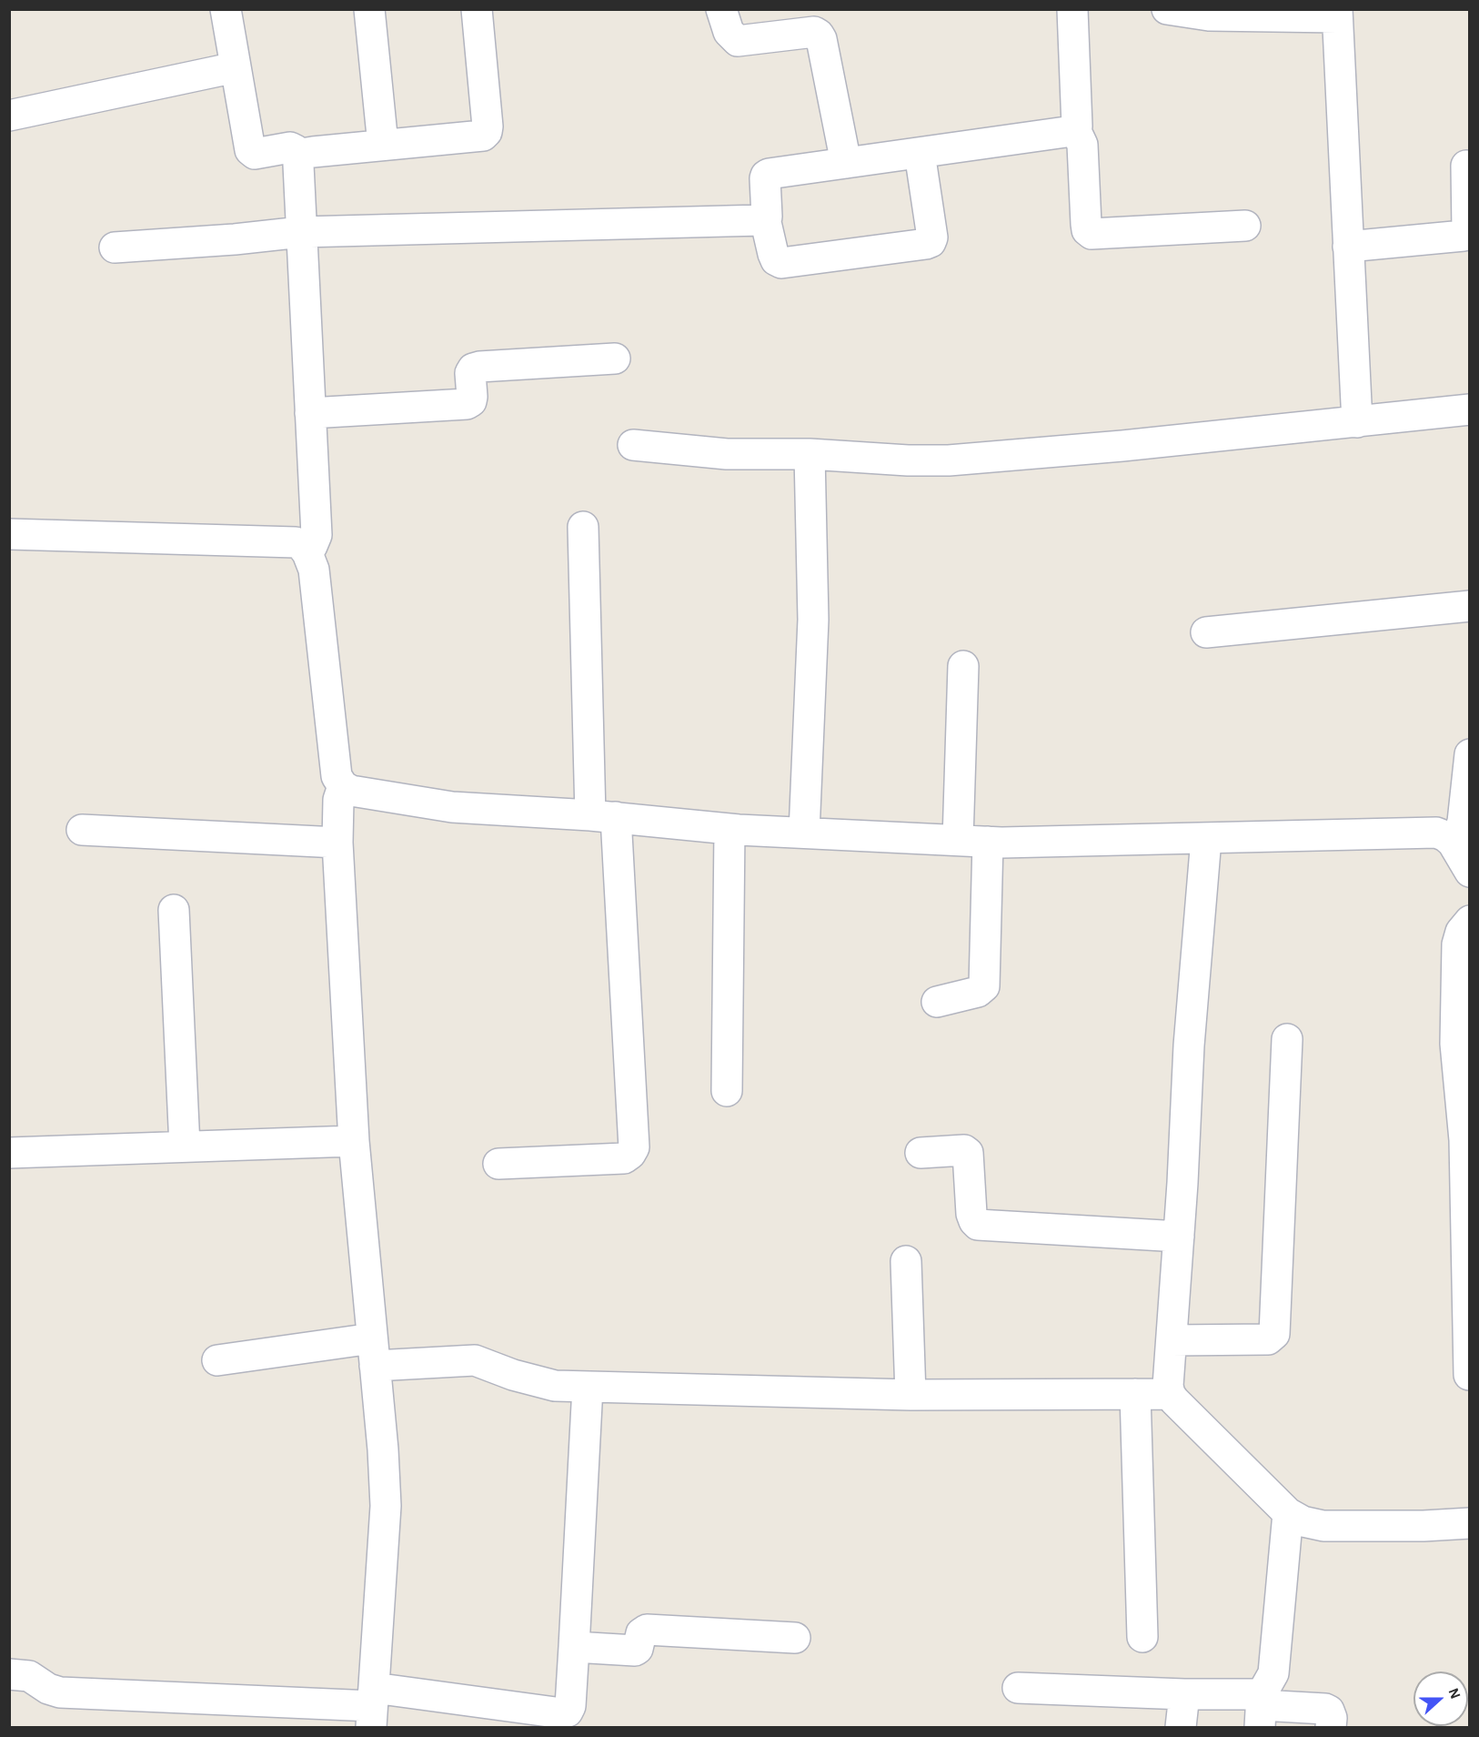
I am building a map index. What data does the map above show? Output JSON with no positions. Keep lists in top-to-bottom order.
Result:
{
  "north": "right"
}
